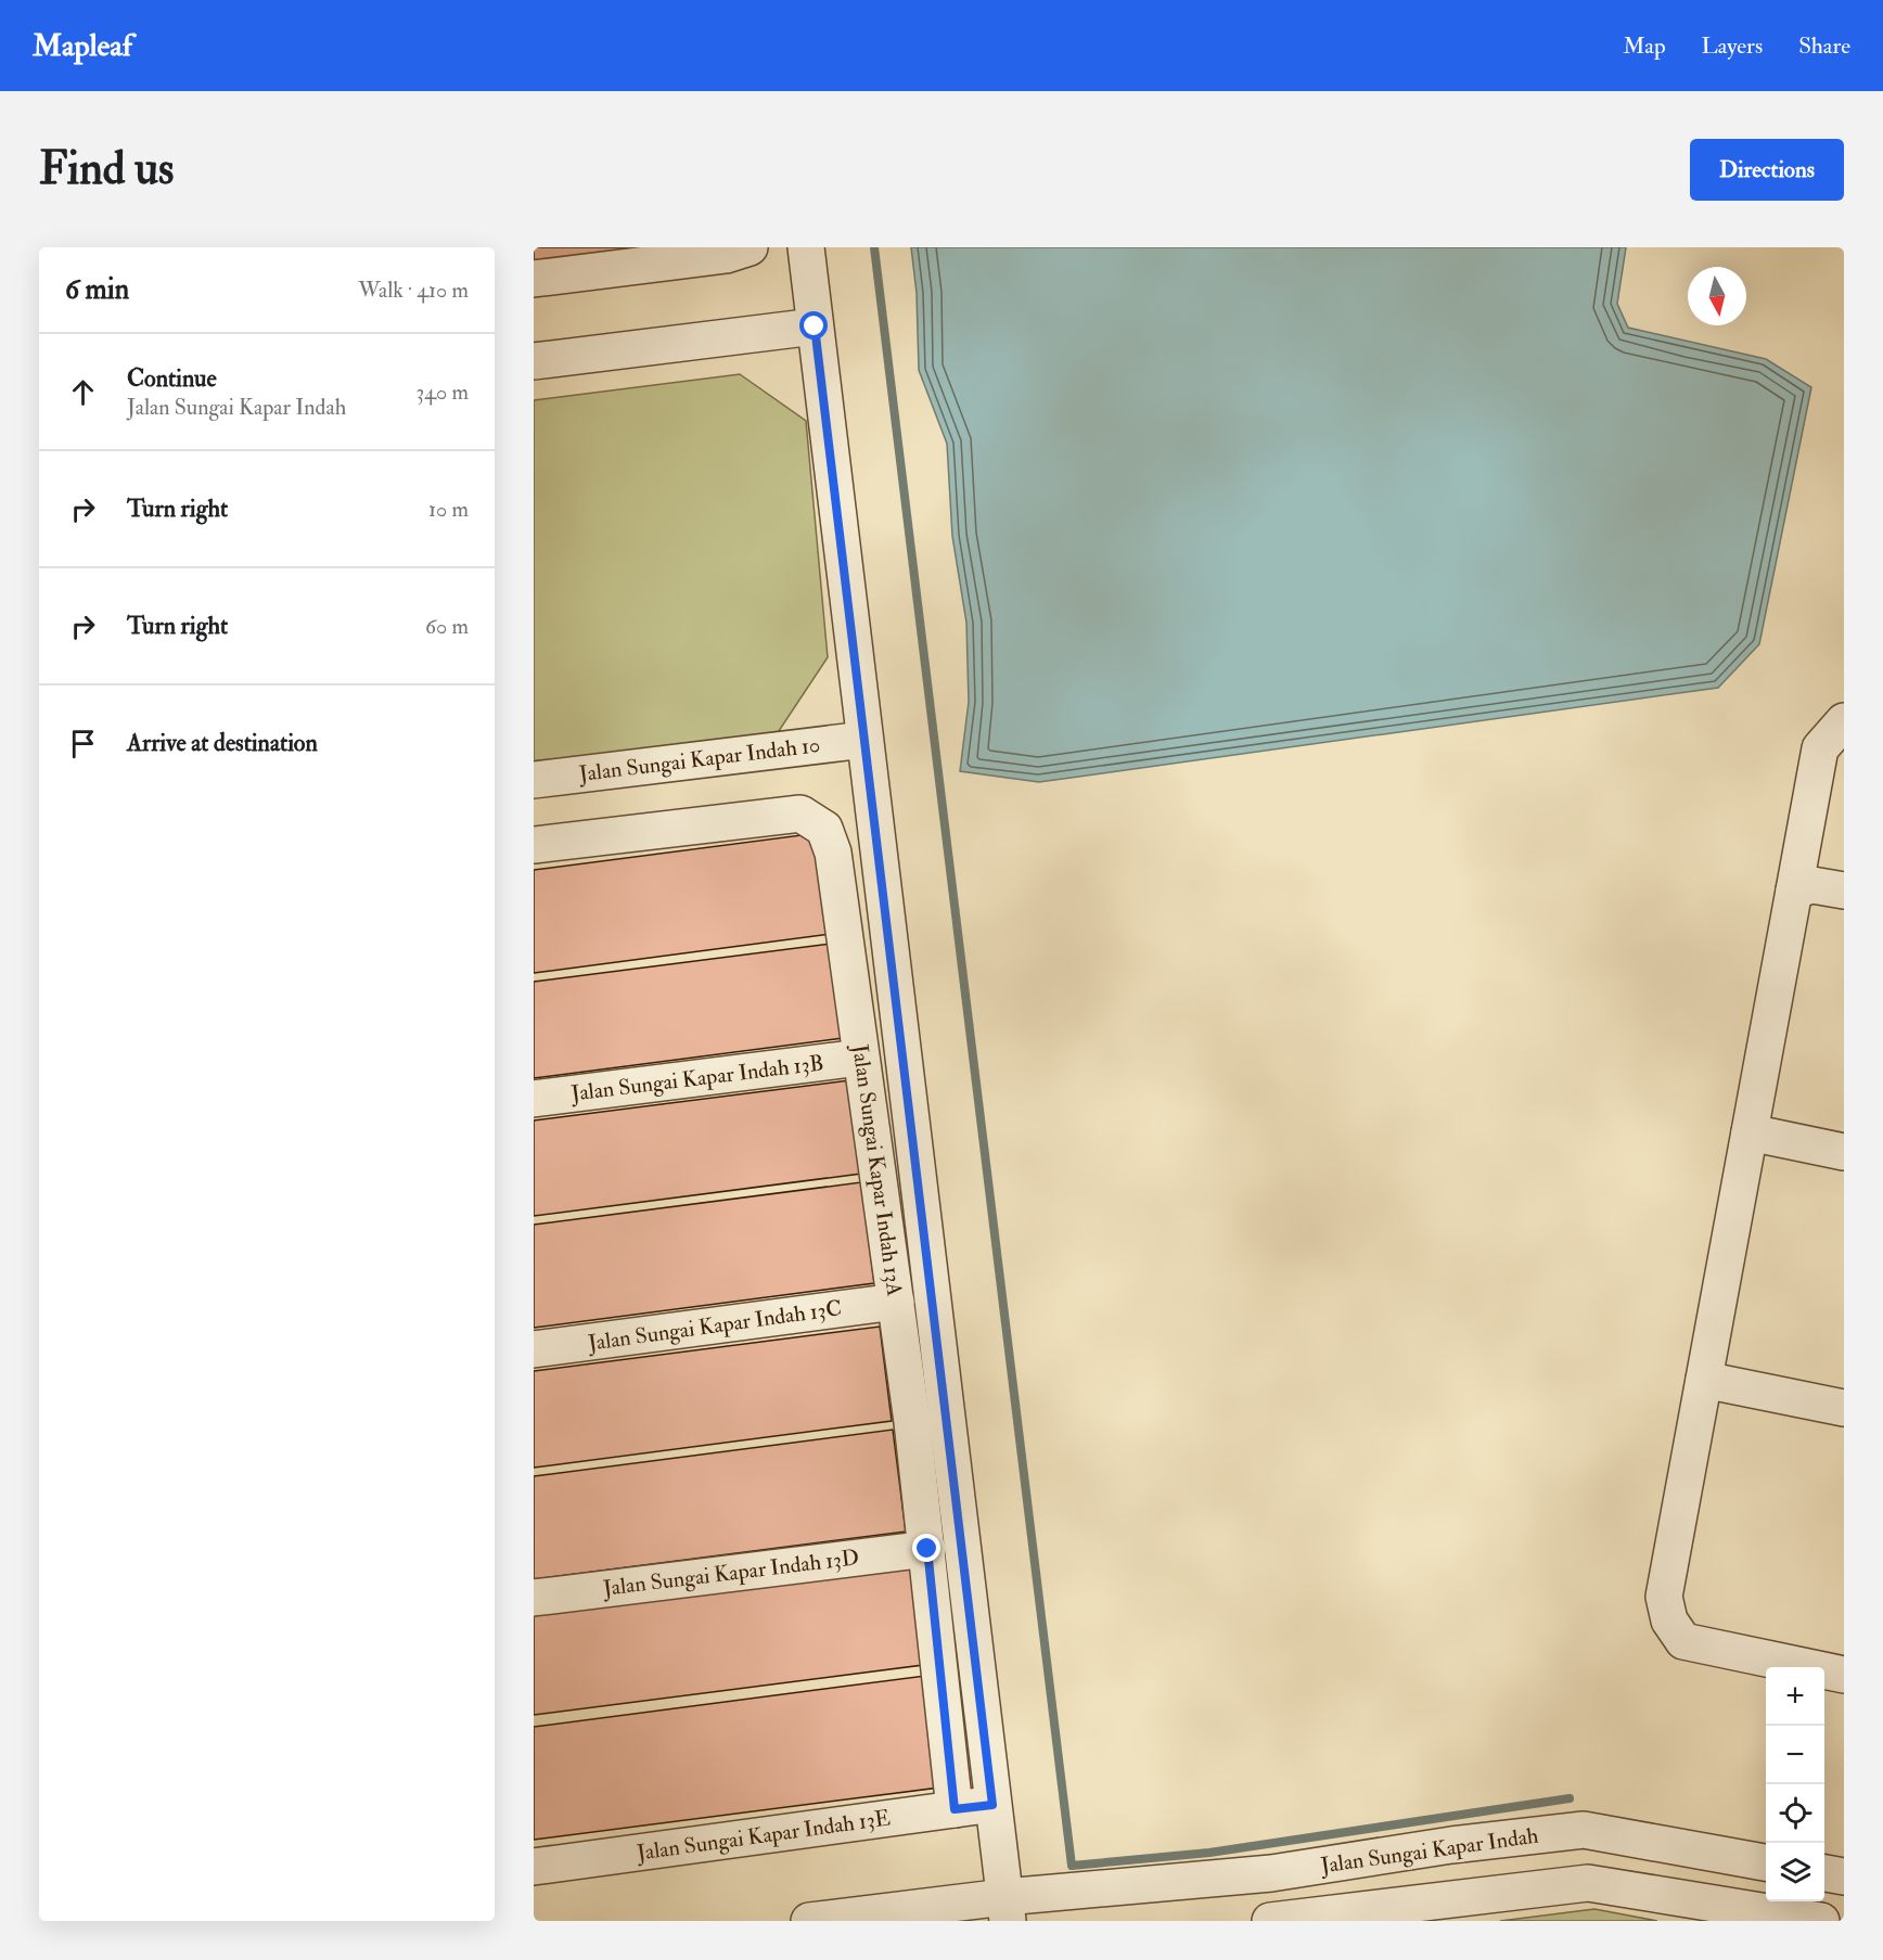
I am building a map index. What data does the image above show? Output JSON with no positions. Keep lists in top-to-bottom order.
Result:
{
  "streets": {
    "street": [
      "Jalan Sungai Kapar Indah 10",
      "Jalan Sungai Kapar Indah 13B",
      "Jalan Sungai Kapar Indah 13A",
      "Jalan Sungai Kapar Indah 13C",
      "Jalan Sungai Kapar Indah 13D",
      "Jalan Sungai Kapar Indah 13E",
      "Jalan Sungai Kapar Indah"
    ]
  },
  "crossings": [
    ["Jalan Sungai Kapar Indah 13B", "Jalan Sungai Kapar Indah 13A"],
    ["Jalan Sungai Kapar Indah 13A", "Jalan Sungai Kapar Indah 13C"],
    ["Jalan Sungai Kapar Indah 13A", "Jalan Sungai Kapar Indah 13D"],
    ["Jalan Sungai Kapar Indah 13A", "Jalan Sungai Kapar Indah 13E"]
  ],
  "north": "bottom",
  "page": {
    "header": "Mapleaf",
    "nav": ["Map", "Layers", "Share"],
    "buttons": "Directions",
    "title": "Find us",
    "heading": ["6 min", "Walk · 410 m"],
    "list": [
      ["Continue", "Jalan Sungai Kapar Indah", "340 m"],
      ["Turn right", "10 m"],
      ["Turn right", "60 m"],
      "Arrive at destination"
    ],
    "map_buttons": ["+", "−"]
  }
}
